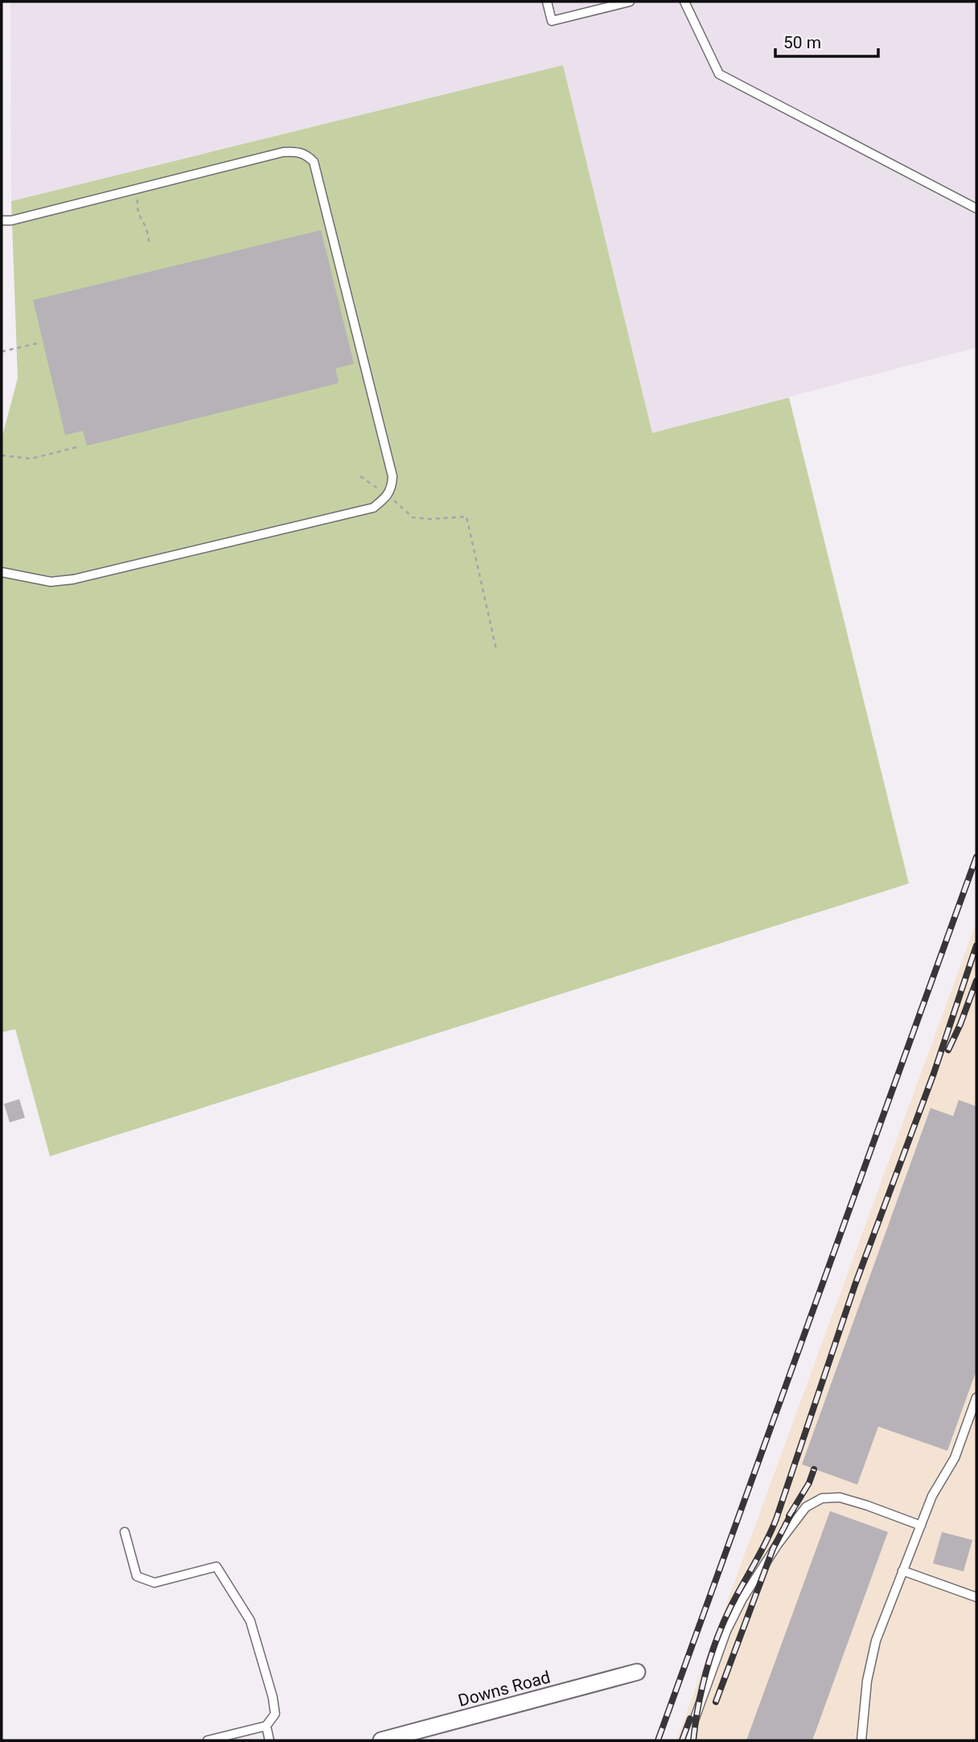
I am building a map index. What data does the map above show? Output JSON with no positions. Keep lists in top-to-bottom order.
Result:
{
  "streets": {
    "street": ["Downs Road"]
  },
  "scale_bar": "50 m"
}
